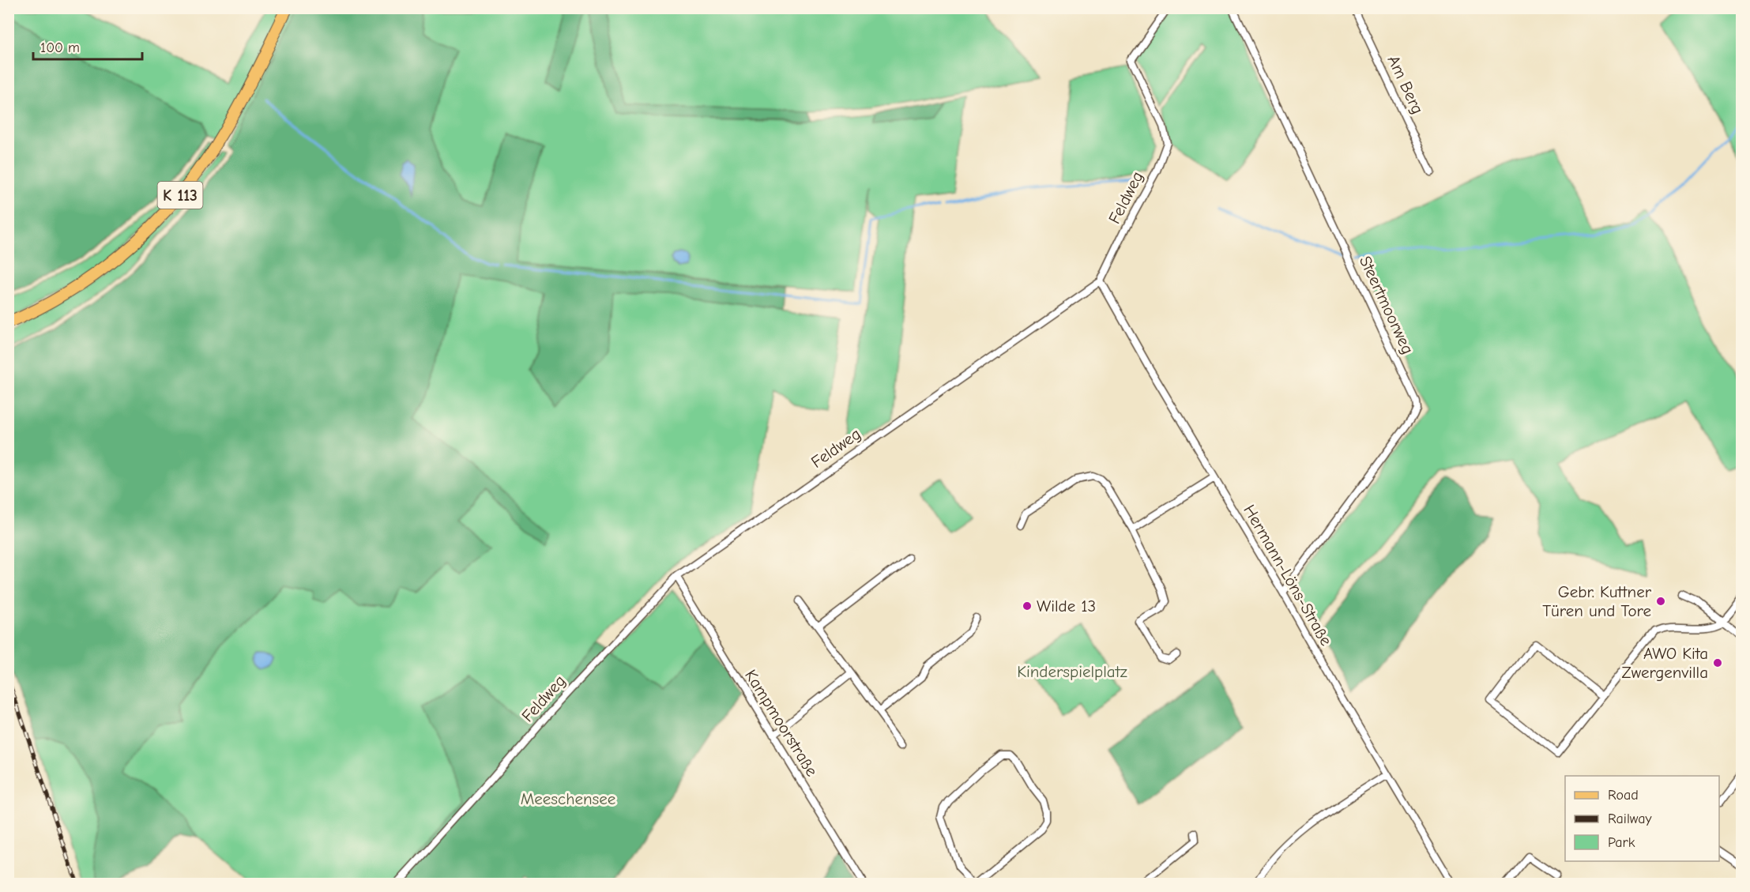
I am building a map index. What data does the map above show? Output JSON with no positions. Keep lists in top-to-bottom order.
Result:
{
  "streets": {
    "main road": ["K 113"],
    "street": [
      "Am Berg",
      "Feldweg",
      "Steertmoorweg",
      "Hermann-Löns-Straße",
      "Kampmoorstraße"
    ]
  },
  "crossings": [
    ["Feldweg", "Hermann-Löns-Straße"],
    ["Feldweg", "Kampmoorstraße"],
    ["Steertmoorweg", "Hermann-Löns-Straße"]
  ],
  "parks": ["Kinderspielplatz", "Meeschensee"],
  "places": ["Gebr. Kuttner Türen und Tore", "Wilde 13", "AWO Kita Zwergenvilla"],
  "legend": ["Road", "Railway", "Park"],
  "scale_bar": "100 m"
}
